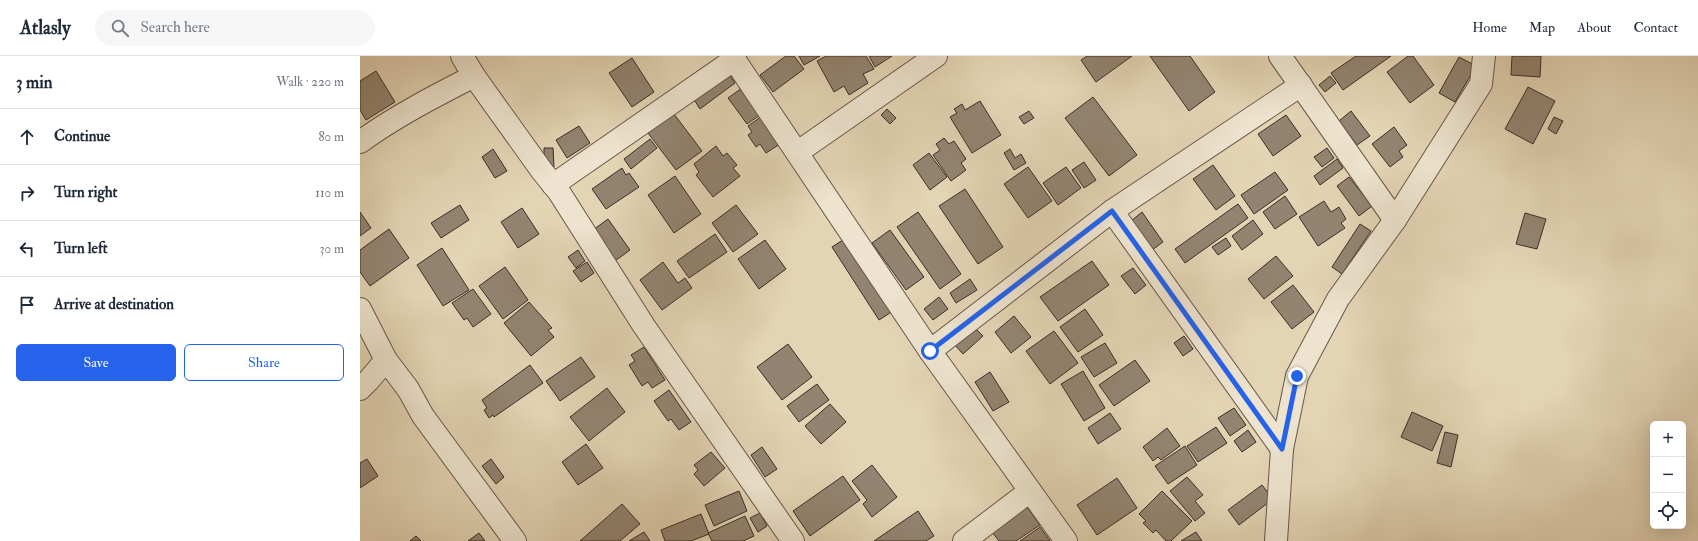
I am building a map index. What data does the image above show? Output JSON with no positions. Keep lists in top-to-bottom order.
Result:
{
  "page": {
    "header": "Atlasly",
    "search": "Search here",
    "nav": [
      "Home",
      "Map",
      "About",
      "Contact"
    ],
    "heading": ["3 min", "Walk · 220 m"],
    "list": [
      ["Continue", "80 m"],
      ["Turn right", "110 m"],
      ["Turn left", "30 m"],
      "Arrive at destination"
    ],
    "buttons": ["Save", "Share"],
    "map_buttons": ["+", "−"]
  }
}
